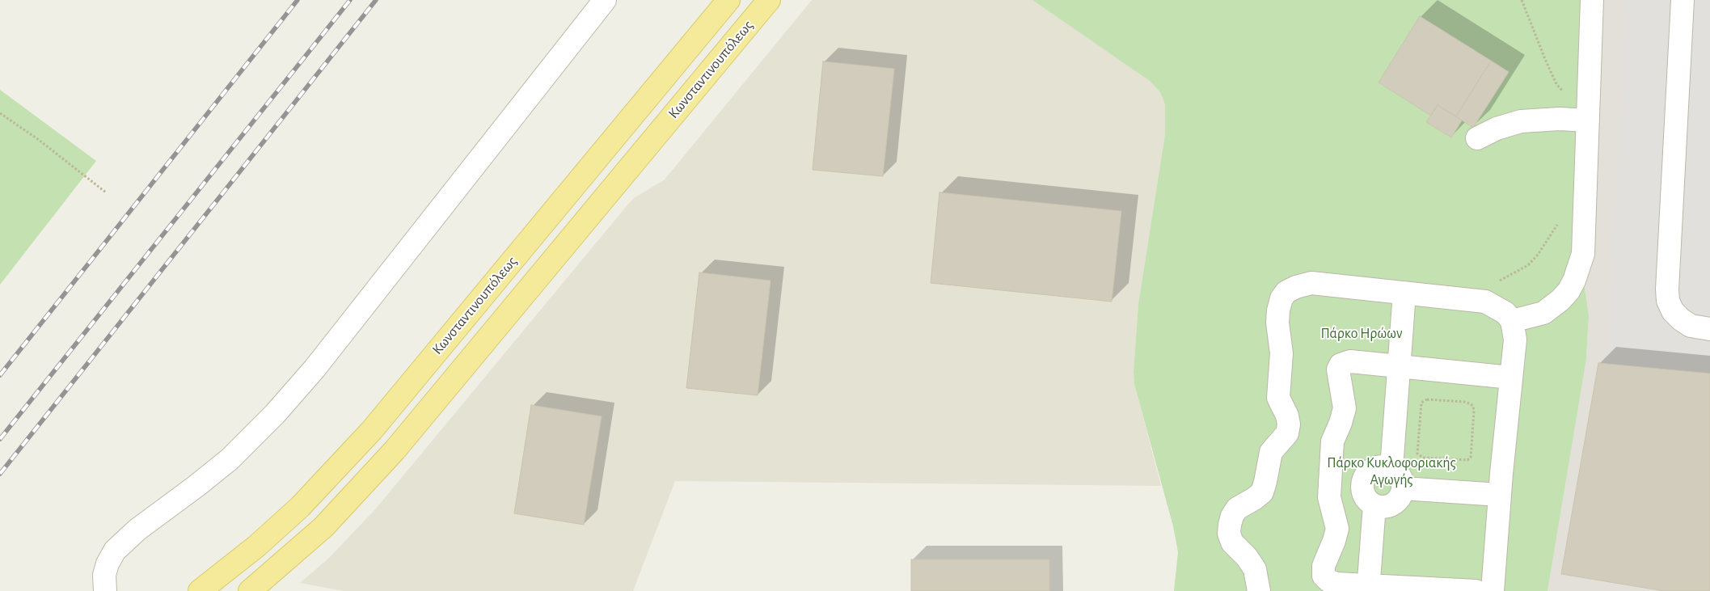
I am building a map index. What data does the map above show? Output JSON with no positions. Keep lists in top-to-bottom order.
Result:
{
  "streets": {
    "main road": ["Κωνσταντινουπόλεως"]
  },
  "parks": ["Πάρκο Ηρώων", "Πάρκο Κυκλοφοριακής Αγωγής"]
}
